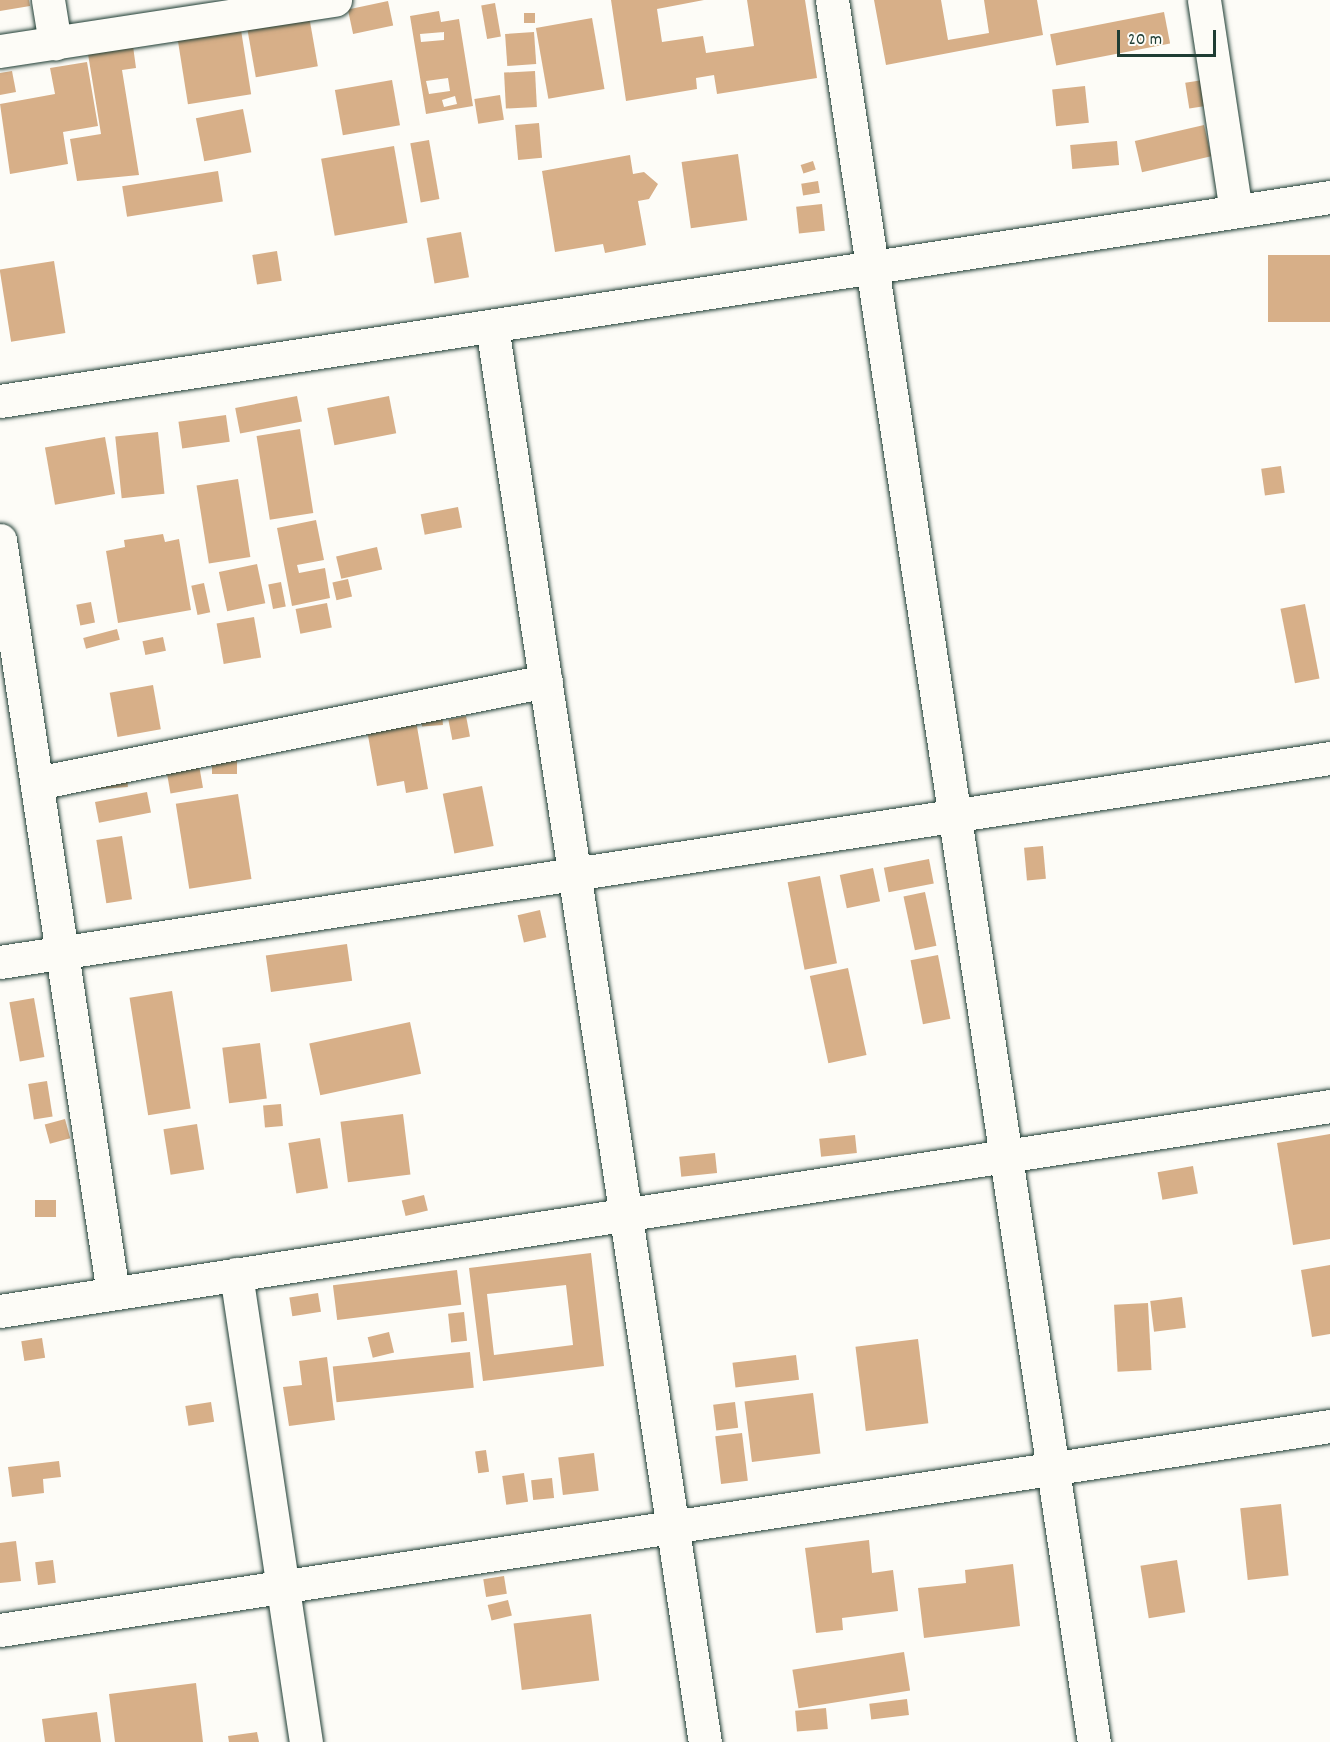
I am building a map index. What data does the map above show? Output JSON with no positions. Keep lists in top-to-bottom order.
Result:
{
  "scale_bar": "20 m"
}
